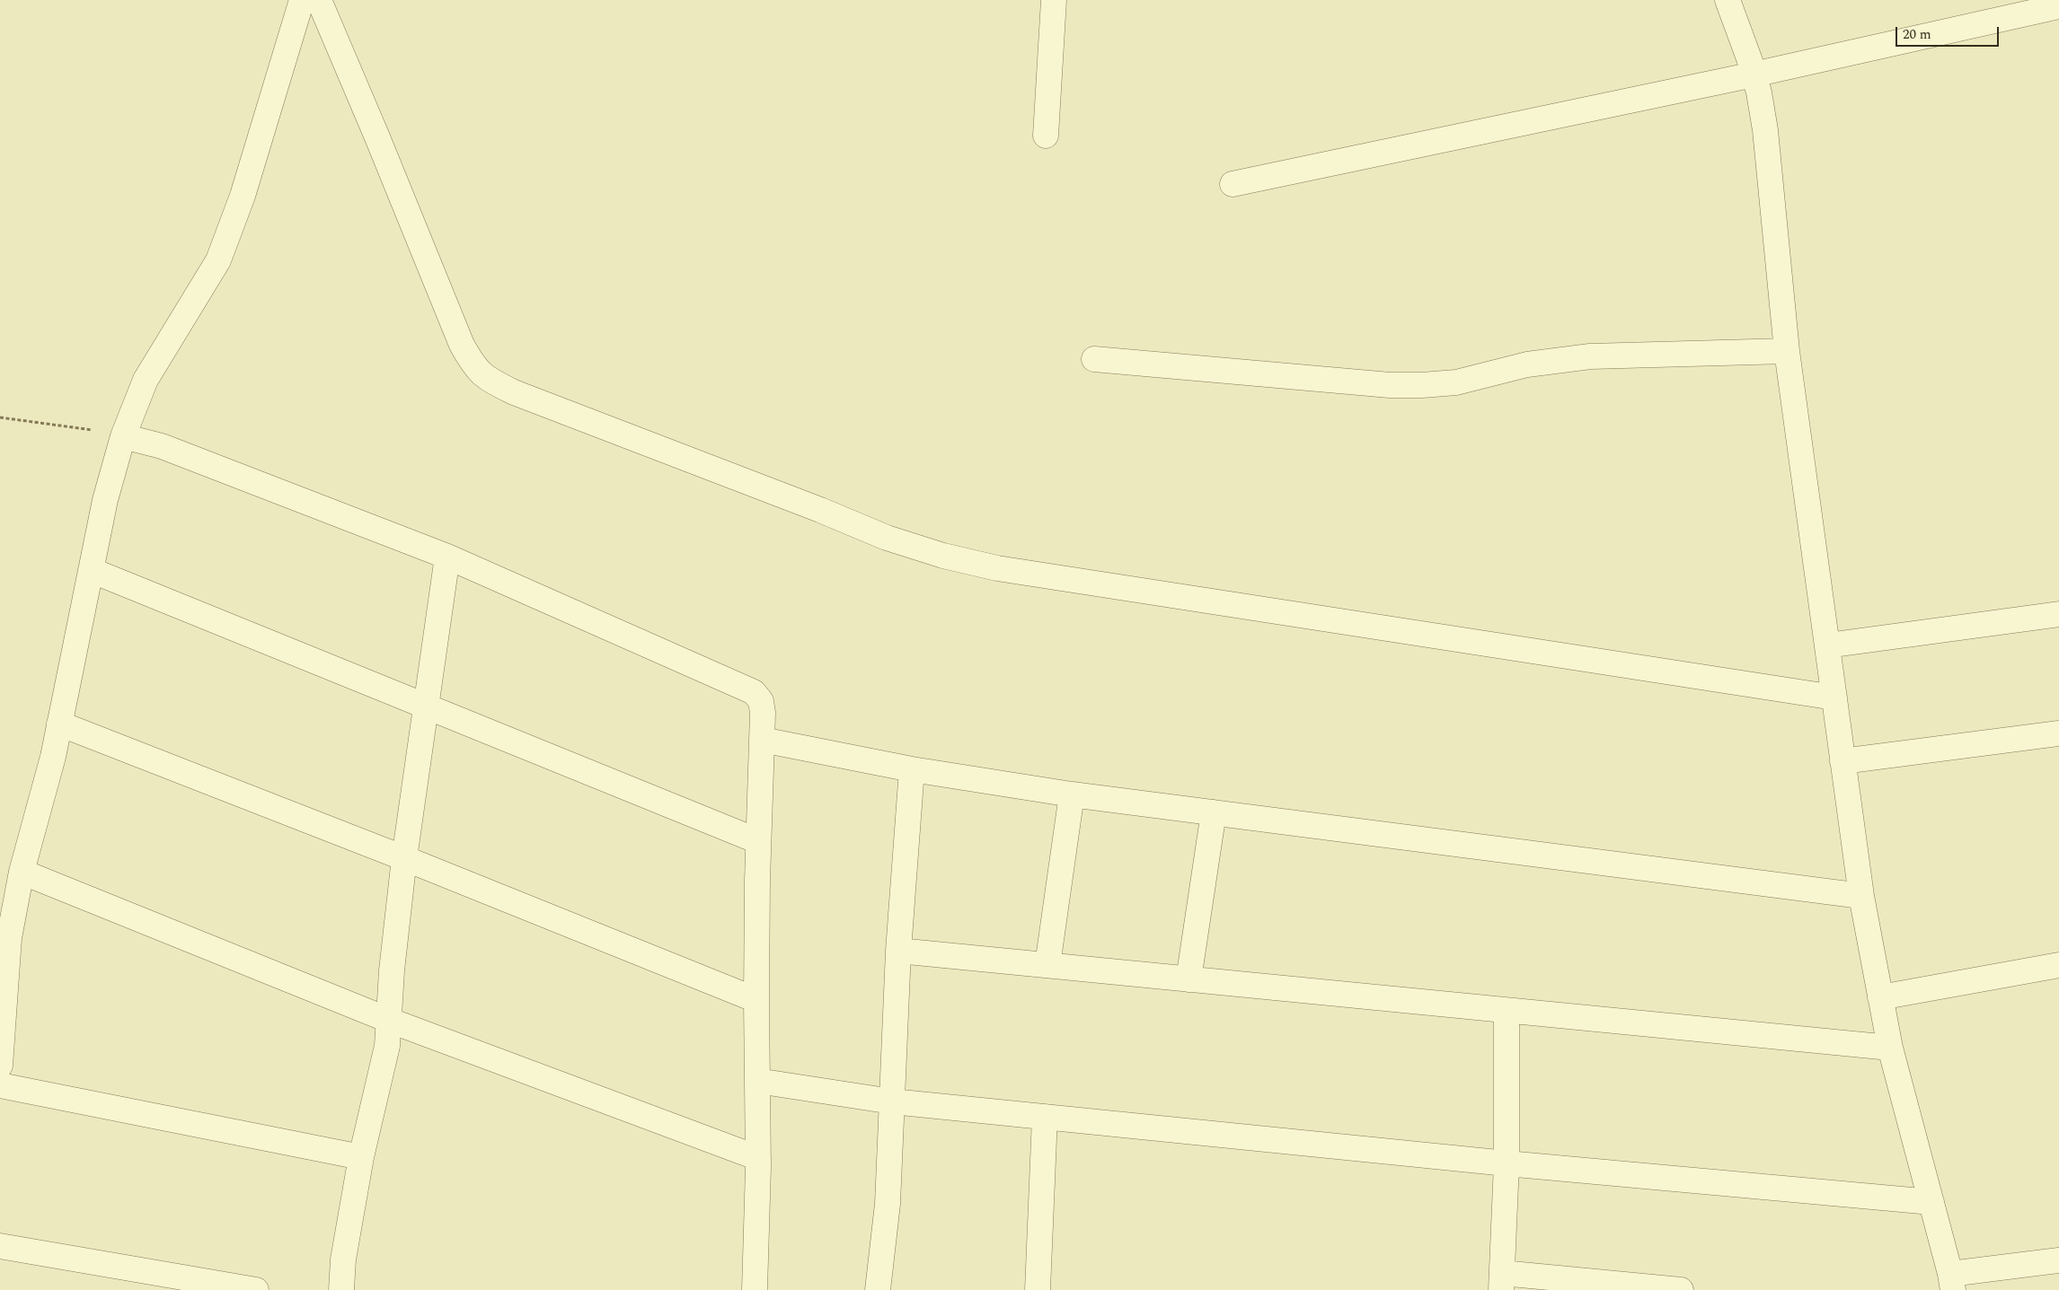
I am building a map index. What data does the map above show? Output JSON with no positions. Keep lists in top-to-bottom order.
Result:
{
  "scale_bar": "20 m"
}
